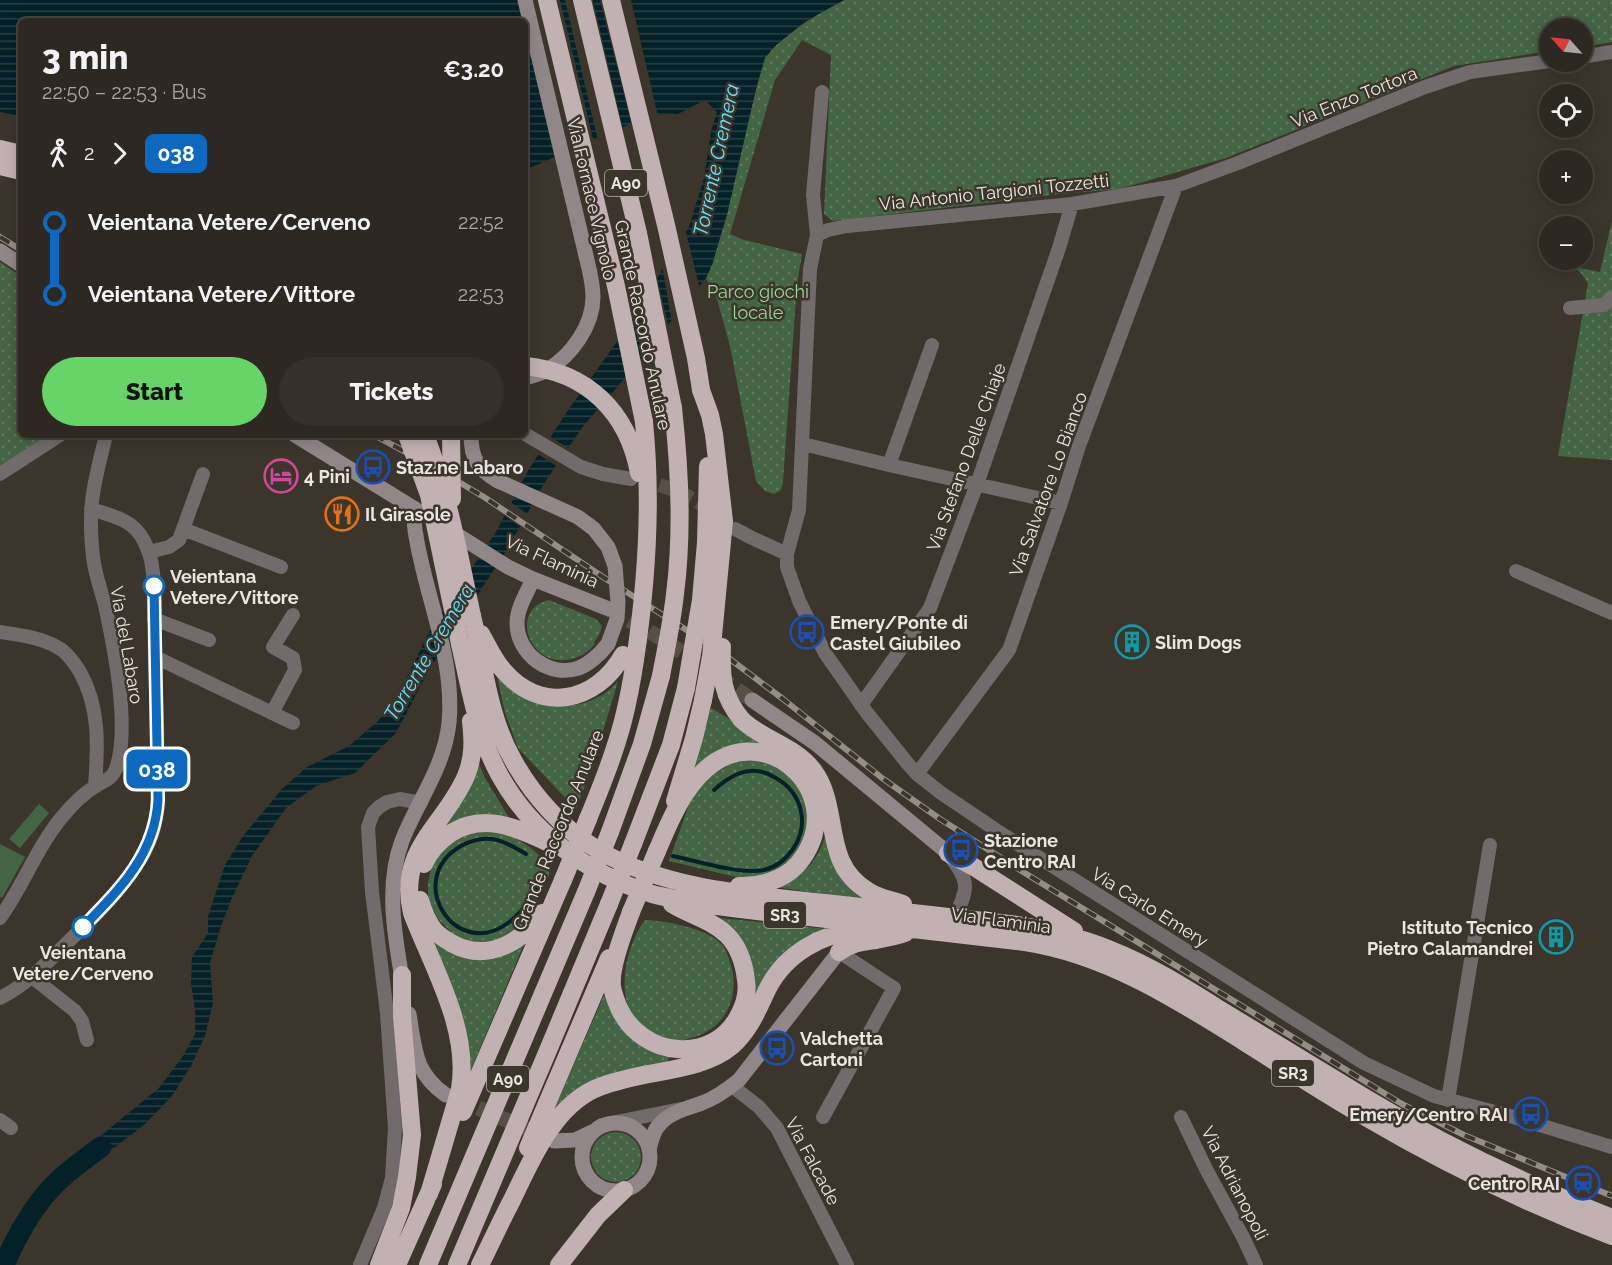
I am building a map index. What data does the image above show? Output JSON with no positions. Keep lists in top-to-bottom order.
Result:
{
  "streets": {
    "highway": [
      "A90",
      "Grande Raccordo Anulare",
      "Via Flaminia",
      "SR3"
    ],
    "street": [
      "Via Enzo Tortora",
      "Via Antonio Targioni Tozzetti",
      "Via Fornace Vignolo",
      "Via Stefano Delle Chiaje",
      "Via Salvatore Lo Bianco",
      "Via del Labaro",
      "Via Carlo Emery",
      "Via Falcade",
      "Via Adrianopoli"
    ]
  },
  "crossings": [
    ["Via Enzo Tortora", "Via Antonio Targioni Tozzetti"],
    ["Via Enzo Tortora", "Via Salvatore Lo Bianco"],
    ["Via Antonio Targioni Tozzetti", "Via Stefano Delle Chiaje"],
    ["Via Antonio Targioni Tozzetti", "Via Salvatore Lo Bianco"],
    ["Via Stefano Delle Chiaje", "Via Carlo Emery"],
    ["Via Salvatore Lo Bianco", "Via Carlo Emery"],
    ["Via Flaminia", "SR3"]
  ],
  "water": ["Torrente Cremera"],
  "parks": ["Parco giochi locale"],
  "places": {
    "bus stop": [
      "Staz.ne Labaro",
      "Emery/Ponte di Castel Giubileo",
      "Stazione Centro RAI",
      "Valchetta Cartoni",
      "Emery/Centro RAI"
    ],
    "hotel": ["4 Pini"],
    "restaurant": ["Il Girasole"],
    "other": ["Veientana Vetere/Vittore", "Veientana Vetere/Cerveno"],
    "building": ["Slim Dogs", "Istituto Tecnico Pietro Calamandrei"],
    "station": ["Centro RAI"]
  },
  "lines": ["bus line 038"],
  "north": "top left",
  "page": {
    "on_map": "038",
    "map_buttons": ["+", "−"],
    "heading": ["3 min", "22:50 – 22:53 · Bus", "€3.20"],
    "legs": ["2", "038"],
    "list": [
      {
        "name": "Veientana Vetere/Cerveno",
        "value": "22:52"
      },
      {
        "name": "Veientana Vetere/Vittore",
        "value": "22:53"
      }
    ],
    "buttons": ["Start", "Tickets"]
  }
}
